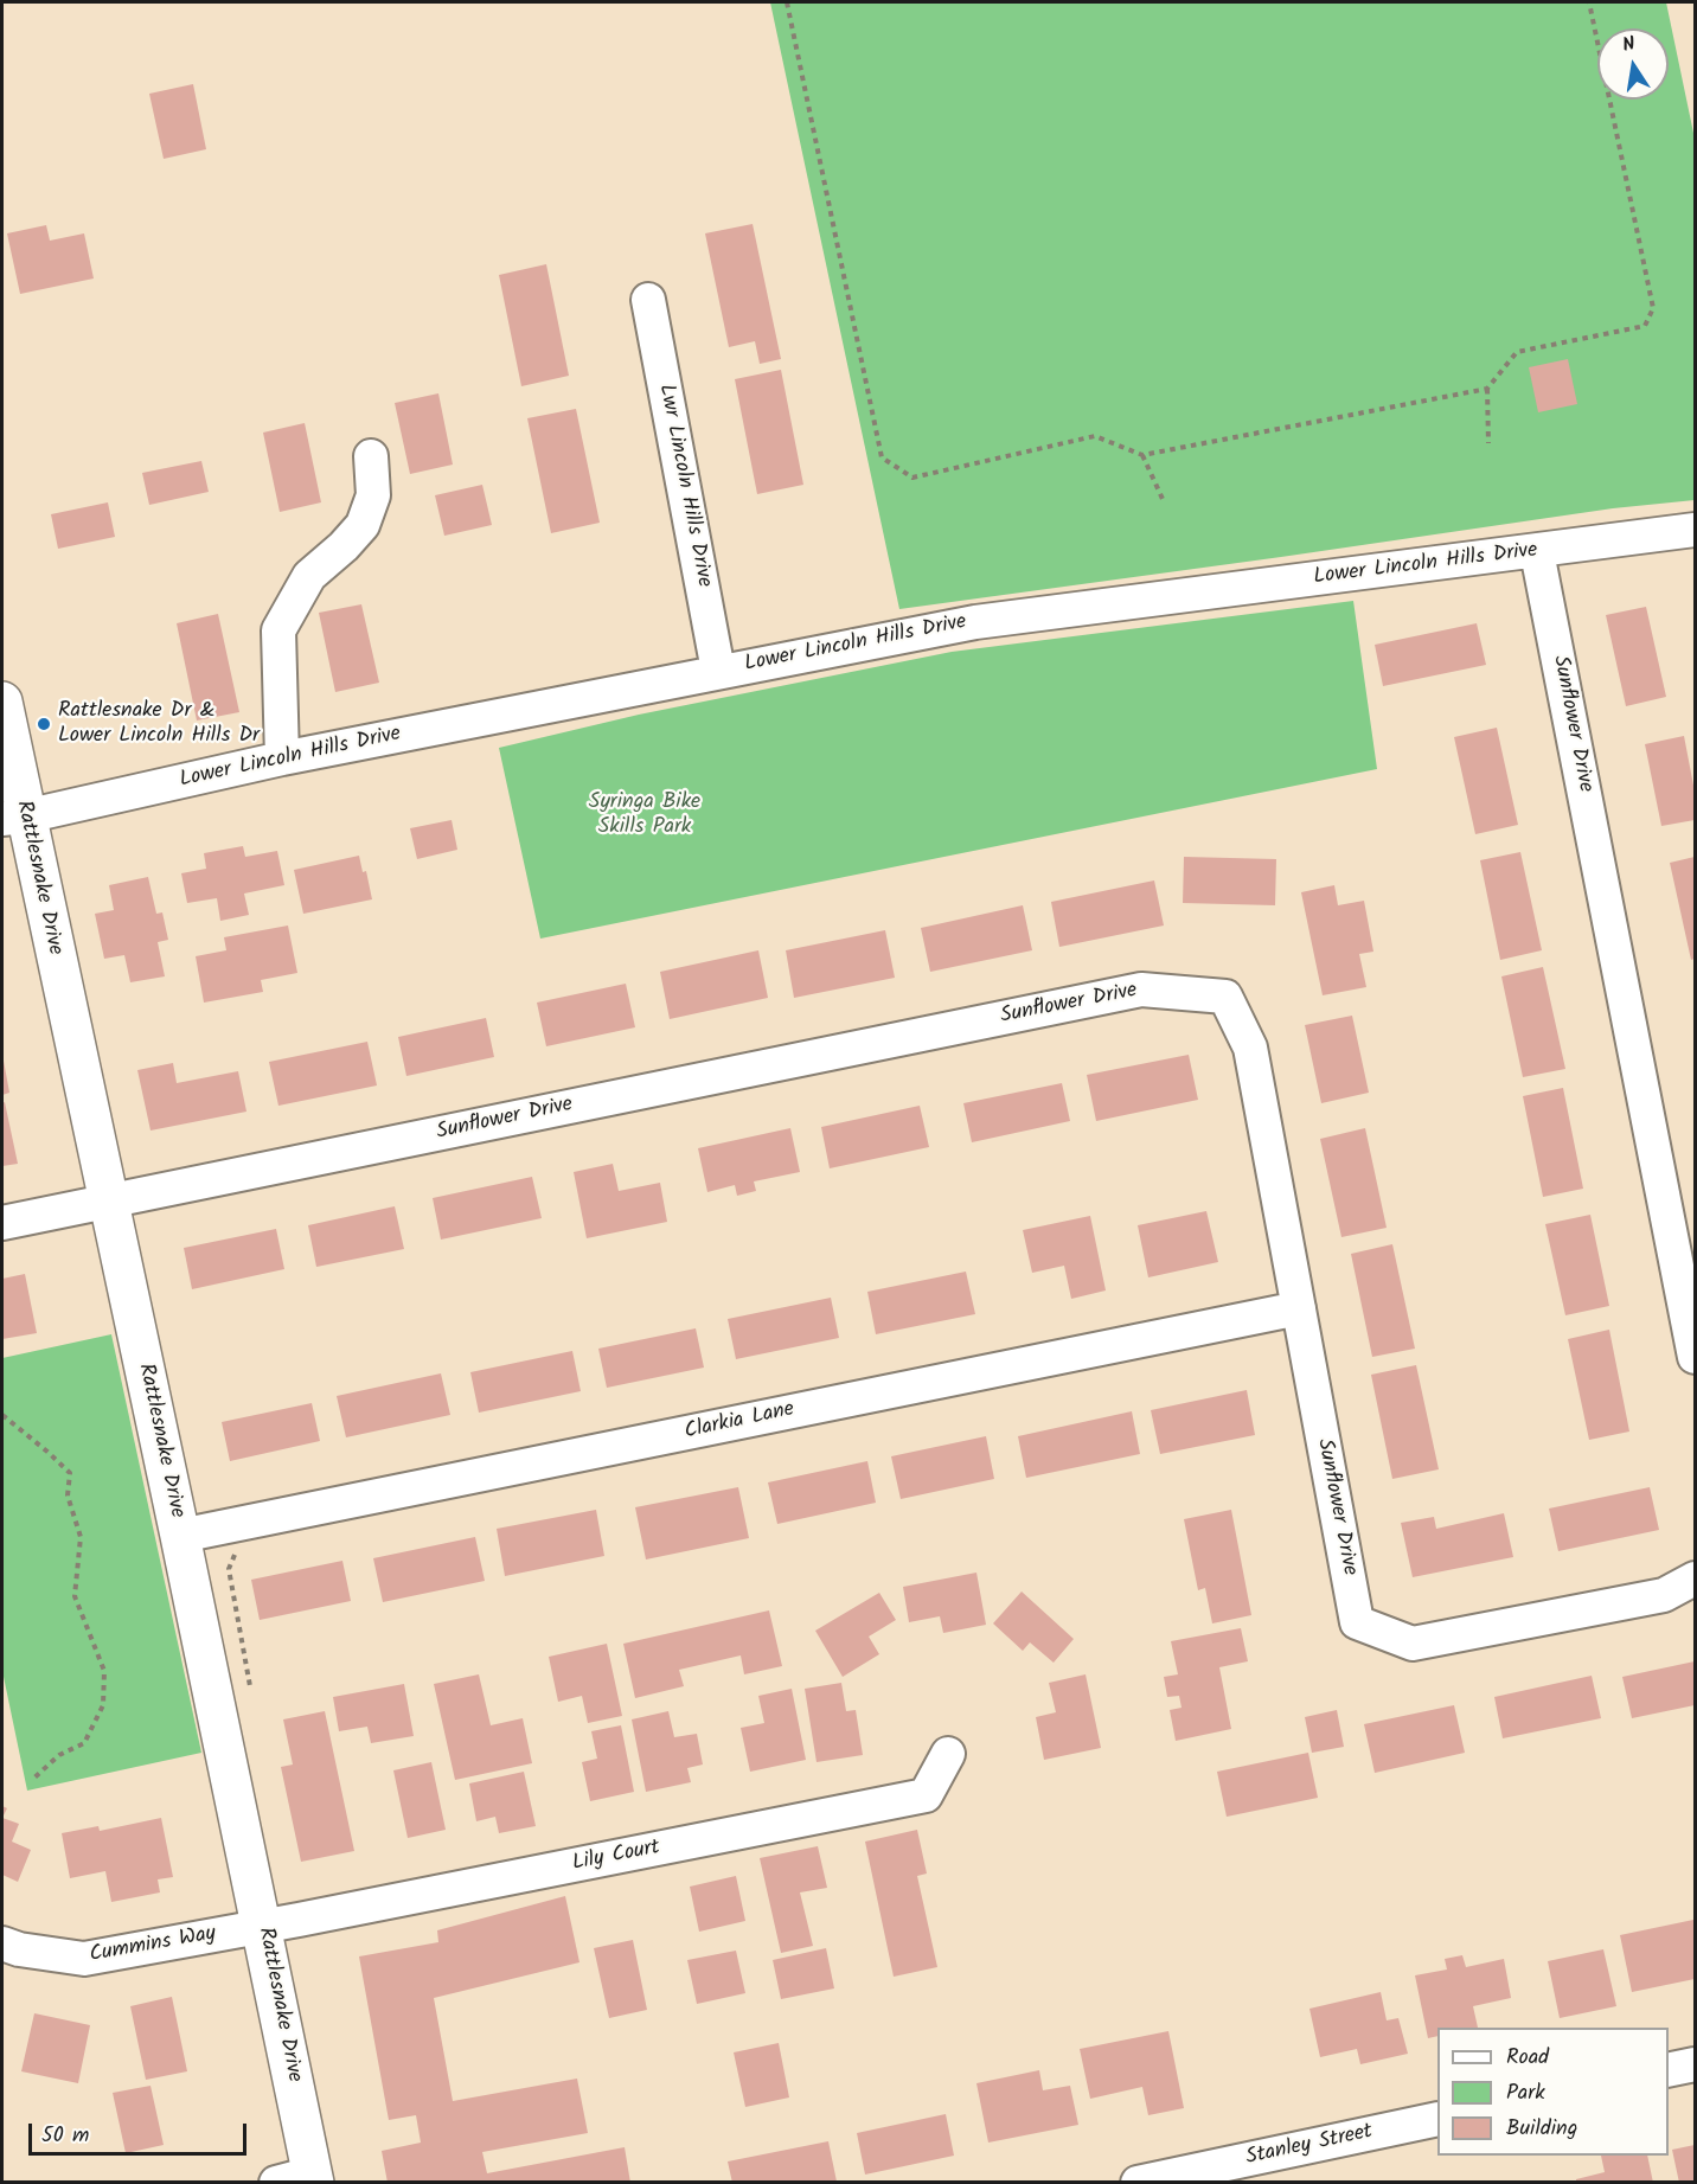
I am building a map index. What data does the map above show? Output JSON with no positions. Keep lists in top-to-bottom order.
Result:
{
  "streets": {
    "street": [
      "Lwr Lincoln Hills Drive",
      "Lower Lincoln Hills Drive",
      "Sunflower Drive",
      "Rattlesnake Drive",
      "Clarkia Lane",
      "Lily Court",
      "Cummins Way",
      "Stanley Street"
    ]
  },
  "crossings": [
    ["Lwr Lincoln Hills Drive", "Lower Lincoln Hills Drive"],
    ["Lower Lincoln Hills Drive", "Sunflower Drive"],
    ["Lower Lincoln Hills Drive", "Rattlesnake Drive"],
    ["Sunflower Drive", "Rattlesnake Drive"],
    ["Sunflower Drive", "Clarkia Lane"],
    ["Rattlesnake Drive", "Clarkia Lane"],
    ["Rattlesnake Drive", "Lily Court"],
    ["Rattlesnake Drive", "Cummins Way"],
    ["Lily Court", "Cummins Way"]
  ],
  "parks": ["Syringa Bike Skills Park"],
  "places": ["Rattlesnake Dr & Lower Lincoln Hills Dr"],
  "legend": ["Road", "Park", "Building"],
  "scale_bar": "50 m",
  "north": "top"
}
